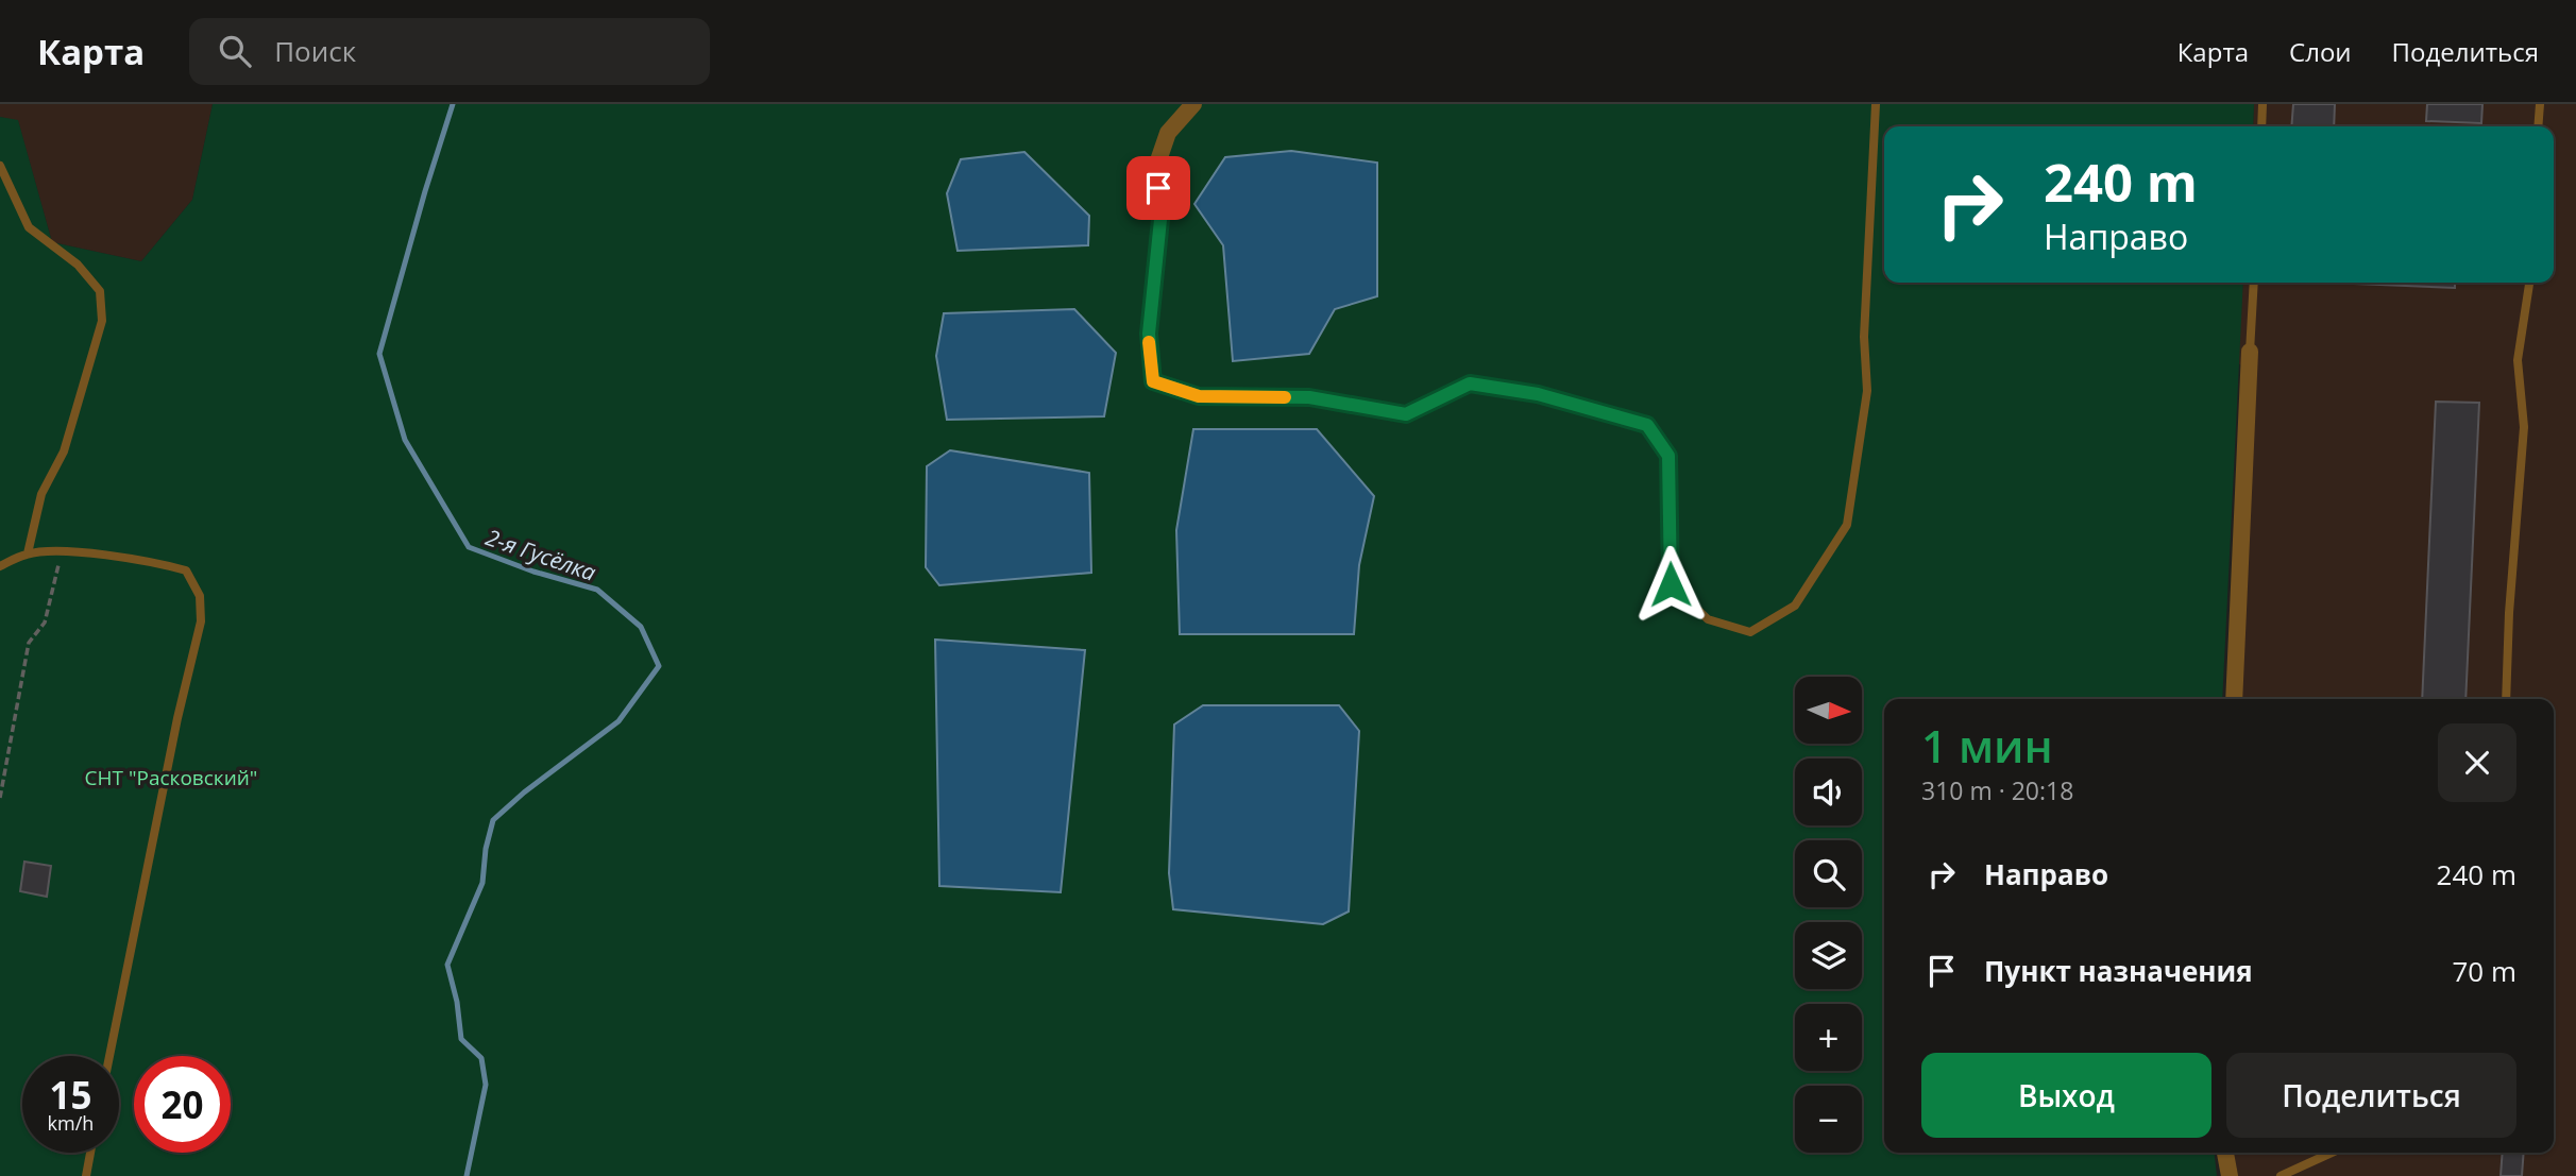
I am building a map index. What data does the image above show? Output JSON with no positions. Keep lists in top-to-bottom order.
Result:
{
  "water": ["2-я Гусёлка"],
  "parks": ["СНТ \"Расковский\""],
  "north": "right",
  "page": {
    "header": "Карта",
    "search": "Поиск",
    "nav": ["Карта", "Слои", "Поделиться"],
    "turn": ["240 m", "Направо"],
    "map_buttons": ["+", "−"],
    "heading": ["1 мин", "310 m · 20:18"],
    "list": [
      {
        "name": "Направо",
        "value": "240 m"
      },
      {
        "name": "Пункт назначения",
        "value": "70 m"
      }
    ],
    "buttons": ["Выход", "Поделиться"],
    "speed": "15 km/h",
    "limit": "20"
  }
}
